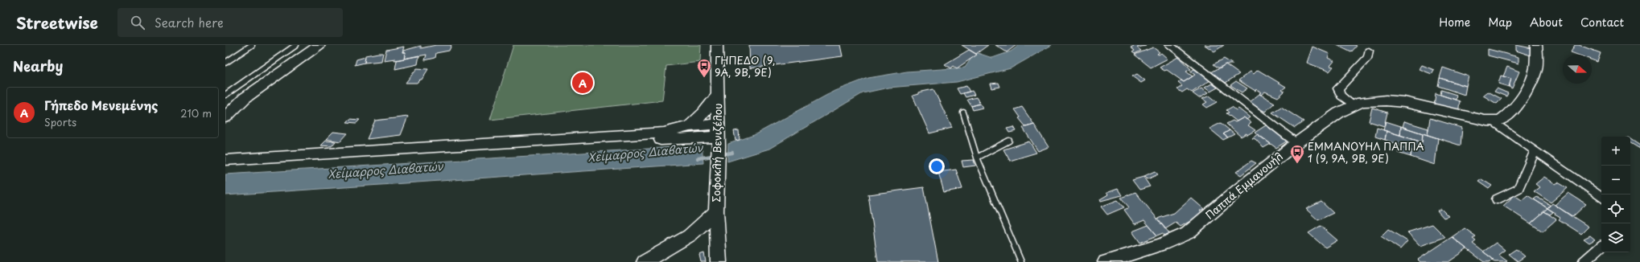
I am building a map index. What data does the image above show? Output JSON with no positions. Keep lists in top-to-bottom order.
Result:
{
  "streets": {
    "street": ["Σοφοκλή Βενιζέλου", "Παππά Εμμανουήλ"]
  },
  "water": ["Χείμαρρος Διαβατών"],
  "places": {
    "bus stop": ["ΓΗΠΕΔΟ (9, 9Α, 9Β, 9Ε)", "ΕΜΜΑΝΟΥΗΛ ΠΑΠΠΑ 1 (9, 9Α, 9Β, 9Ε)"]
  },
  "north": "right",
  "page": {
    "header": "Streetwise",
    "search": "Search here",
    "nav": [
      "Home",
      "Map",
      "About",
      "Contact"
    ],
    "heading": "Nearby",
    "pins": "A",
    "list": [
      {
        "mark": "A",
        "name": "Γήπεδο Μενεμένης",
        "note": "Sports",
        "value": "210 m"
      }
    ],
    "map_buttons": ["+", "−"]
  }
}
